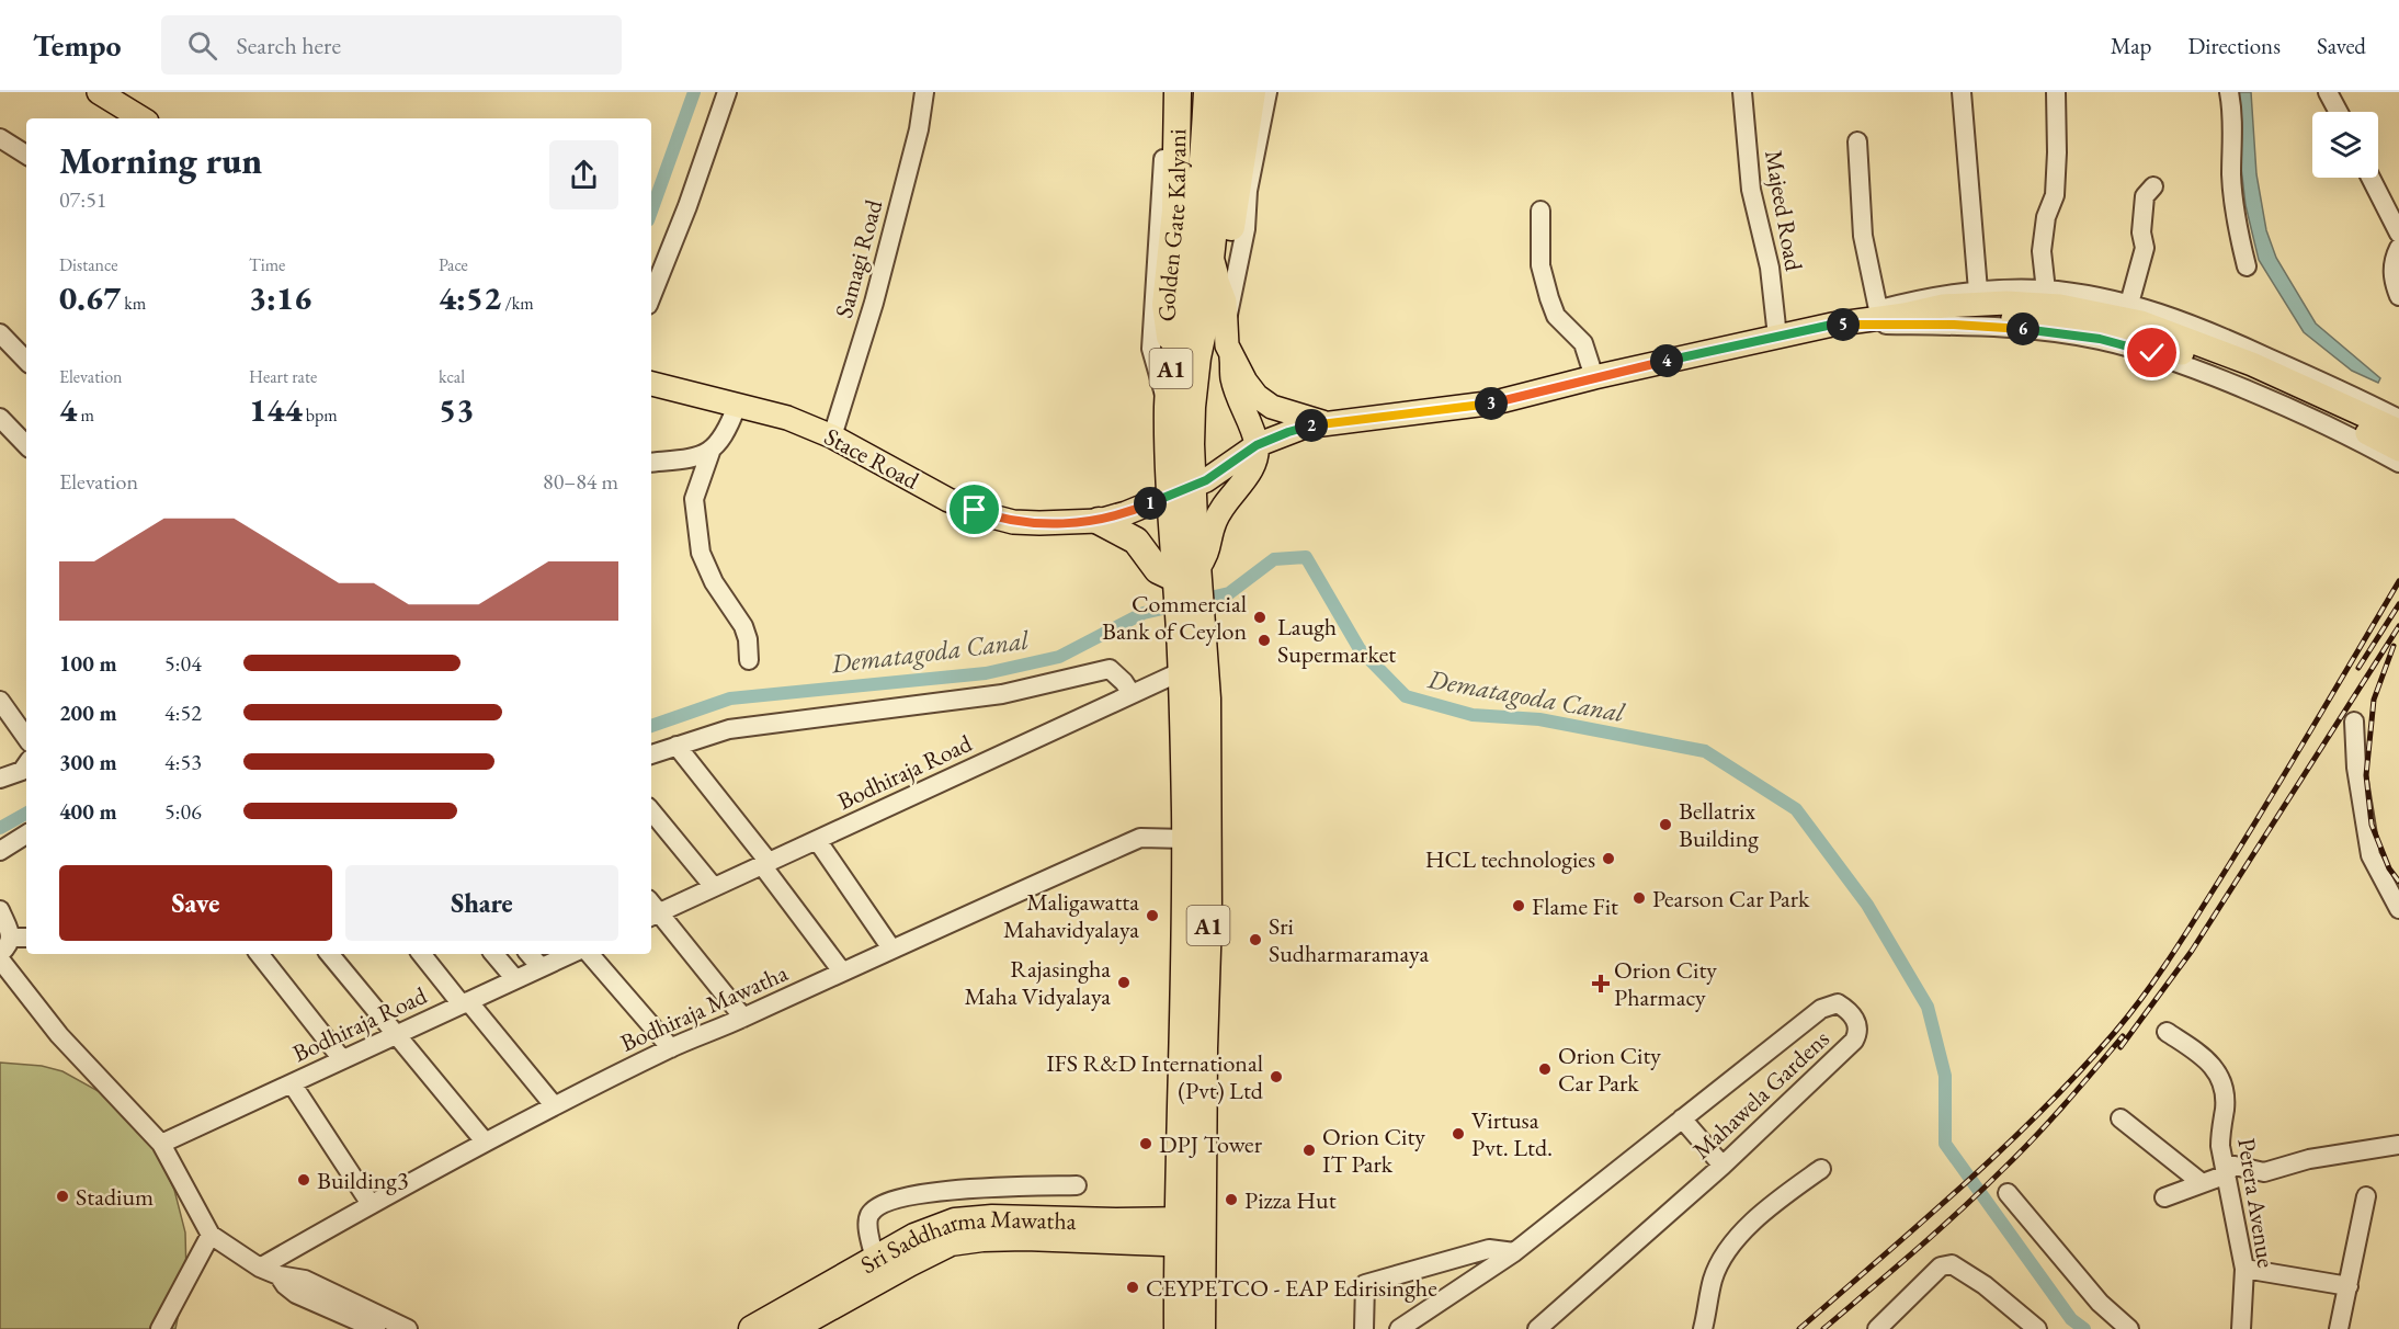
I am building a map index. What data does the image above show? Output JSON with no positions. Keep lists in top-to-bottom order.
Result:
{
  "streets": {
    "highway": ["Golden Gate Kalyani", "A1", "Sri Saddharma Mawatha"],
    "main road": ["Stace Road"],
    "street": [
      "Majeed Road",
      "Samagi Road",
      "Bodhiraja Road",
      "Bodhiraja Mawatha",
      "Mahawela Gardens",
      "Perera Avenue"
    ]
  },
  "crossings": [
    ["Majeed Road", "Stace Road"],
    ["Golden Gate Kalyani", "A1"],
    ["Samagi Road", "Stace Road"],
    ["A1", "Stace Road"],
    ["A1", "Bodhiraja Road"],
    ["A1", "Bodhiraja Mawatha"],
    ["A1", "Sri Saddharma Mawatha"]
  ],
  "water": ["Dematagoda Canal"],
  "places": {
    "other": [
      "Commercial Bank of Ceylon",
      "Laugh Supermarket",
      "Bellatrix Building",
      "HCL technologies",
      "Pearson Car Park",
      "Flame Fit",
      "Maligawatta Mahavidyalaya",
      "Sri Sudharmaramaya",
      "Rajasingha Maha Vidyalaya",
      "Orion City Car Park",
      "IFS R&D International (Pvt) Ltd",
      "Virtusa Pvt. Ltd.",
      "DPJ Tower",
      "Orion City IT Park",
      "Building3",
      "Stadium",
      "Pizza Hut",
      "CEYPETCO - EAP Edirisinghe"
    ],
    "health": ["Orion City Pharmacy"]
  },
  "page": {
    "header": "Tempo",
    "search": "Search here",
    "nav": ["Map", "Directions", "Saved"],
    "heading": ["Morning run", "07:51"],
    "stats": [
      ["Distance", "0.67 km"],
      ["Time", "3:16"],
      ["Pace", "4:52 /km"],
      ["Elevation", "4 m"],
      ["Heart rate", "144 bpm"],
      ["kcal", "53"]
    ],
    "pins": [
      "5",
      "6",
      "4",
      "3",
      "2",
      "1"
    ],
    "chart": ["Elevation", "80–84 m"],
    "list": [
      {
        "name": "100 m",
        "note": "5:04"
      },
      {
        "name": "200 m",
        "note": "4:52"
      },
      {
        "name": "300 m",
        "note": "4:53"
      },
      {
        "name": "400 m",
        "note": "5:06"
      }
    ],
    "buttons": ["Save", "Share"]
  }
}
